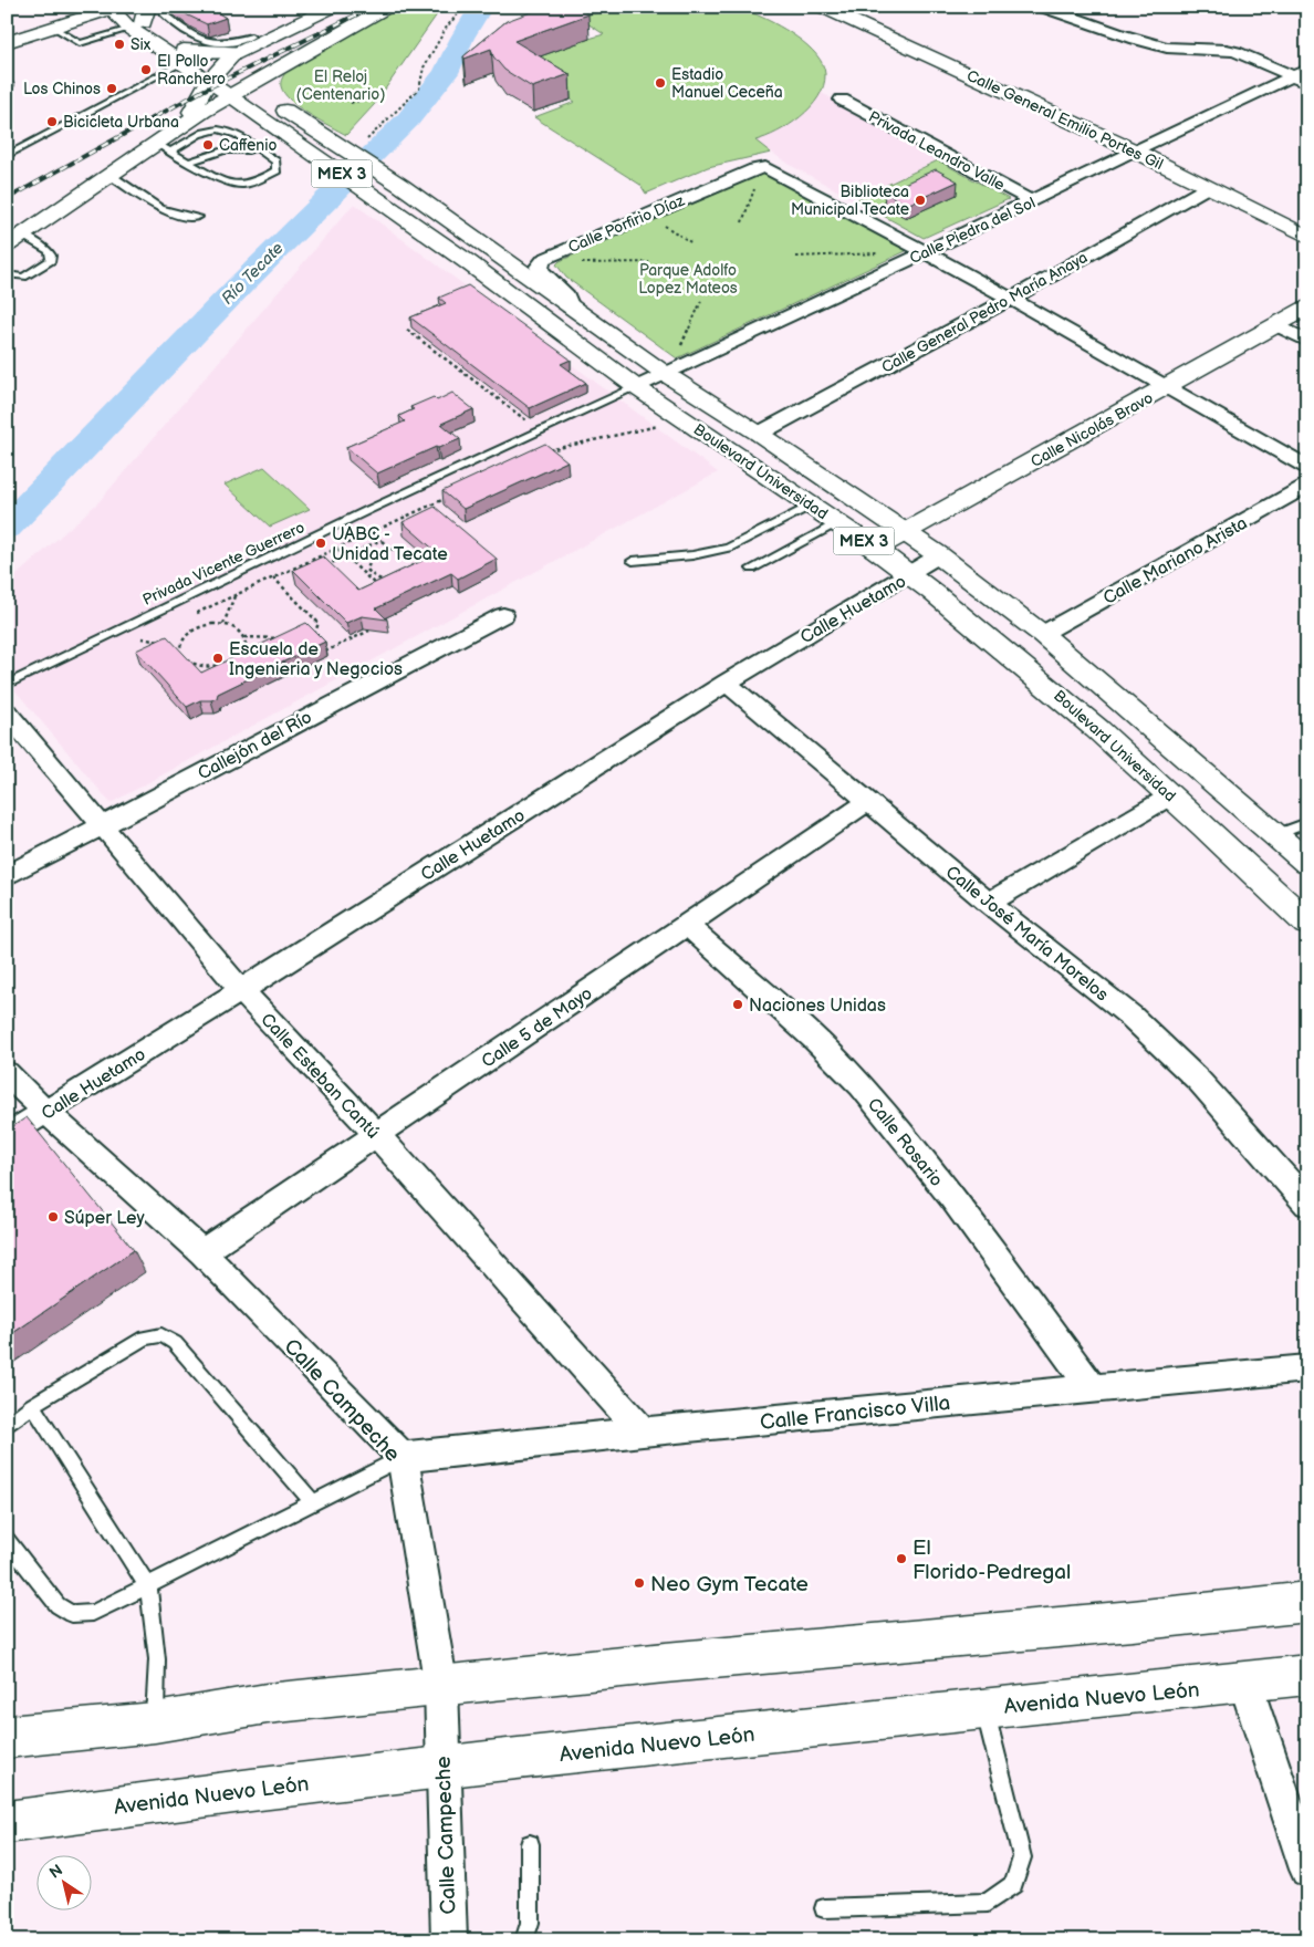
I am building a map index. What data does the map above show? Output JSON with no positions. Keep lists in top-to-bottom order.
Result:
{
  "streets": {
    "main road": [
      "Calle General Emilio Portes Gil",
      "MEX 3",
      "Calle Nicolás Bravo",
      "Boulevard Universidad",
      "Avenida Nuevo León"
    ],
    "street": [
      "Privada Leandro Valle",
      "Calle Porfirio Díaz",
      "Calle Piedra del Sol",
      "Calle General Pedro María Anaya",
      "Calle Mariano Arista",
      "Calle Huetamo",
      "Callejón del Río",
      "Calle José María Morelos",
      "Calle 5 de Mayo",
      "Calle Esteban Cantú",
      "Calle Rosario",
      "Calle Campeche",
      "Calle Francisco Villa"
    ],
    "lane": ["Privada Vicente Guerrero"]
  },
  "crossings": [
    ["Calle General Emilio Portes Gil", "Calle Piedra del Sol"],
    ["Calle General Emilio Portes Gil", "Calle General Pedro María Anaya"],
    ["Privada Leandro Valle", "Calle Piedra del Sol"],
    ["MEX 3", "Boulevard Universidad"],
    ["Calle Porfirio Díaz", "Calle Piedra del Sol"],
    ["Calle Porfirio Díaz", "Boulevard Universidad"],
    ["Calle Piedra del Sol", "Boulevard Universidad"],
    ["Calle Piedra del Sol", "Privada Vicente Guerrero"],
    ["Calle General Pedro María Anaya", "Boulevard Universidad"],
    ["Calle Nicolás Bravo", "Boulevard Universidad"],
    ["Boulevard Universidad", "Calle Mariano Arista"],
    ["Boulevard Universidad", "Privada Vicente Guerrero"],
    ["Boulevard Universidad", "Calle Huetamo"],
    ["Calle Huetamo", "Calle José María Morelos"],
    ["Calle Huetamo", "Calle Esteban Cantú"],
    ["Calle Huetamo", "Calle Campeche"],
    ["Callejón del Río", "Calle Esteban Cantú"],
    ["Calle José María Morelos", "Calle 5 de Mayo"],
    ["Calle 5 de Mayo", "Calle Esteban Cantú"],
    ["Calle 5 de Mayo", "Calle Rosario"],
    ["Calle 5 de Mayo", "Calle Campeche"],
    ["Calle Esteban Cantú", "Calle Francisco Villa"],
    ["Calle Rosario", "Calle Francisco Villa"],
    ["Calle Campeche", "Calle Francisco Villa"],
    ["Calle Campeche", "Avenida Nuevo León"]
  ],
  "water": ["Río Tecate"],
  "parks": ["El Reloj (Centenario)", "Parque Adolfo Lopez Mateos"],
  "places": [
    "Six",
    "El Pollo Ranchero",
    "Estadio Manuel Ceceña",
    "Los Chinos",
    "Bicicleta Urbana",
    "Caffenio",
    "Biblioteca Municipal Tecate",
    "UABC - Unidad Tecate",
    "Escuela de Ingenieria y Negocios",
    "Naciones Unidas",
    "Súper Ley",
    "El Florido-Pedregal",
    "Neo Gym Tecate"
  ],
  "north": "top left"
}
